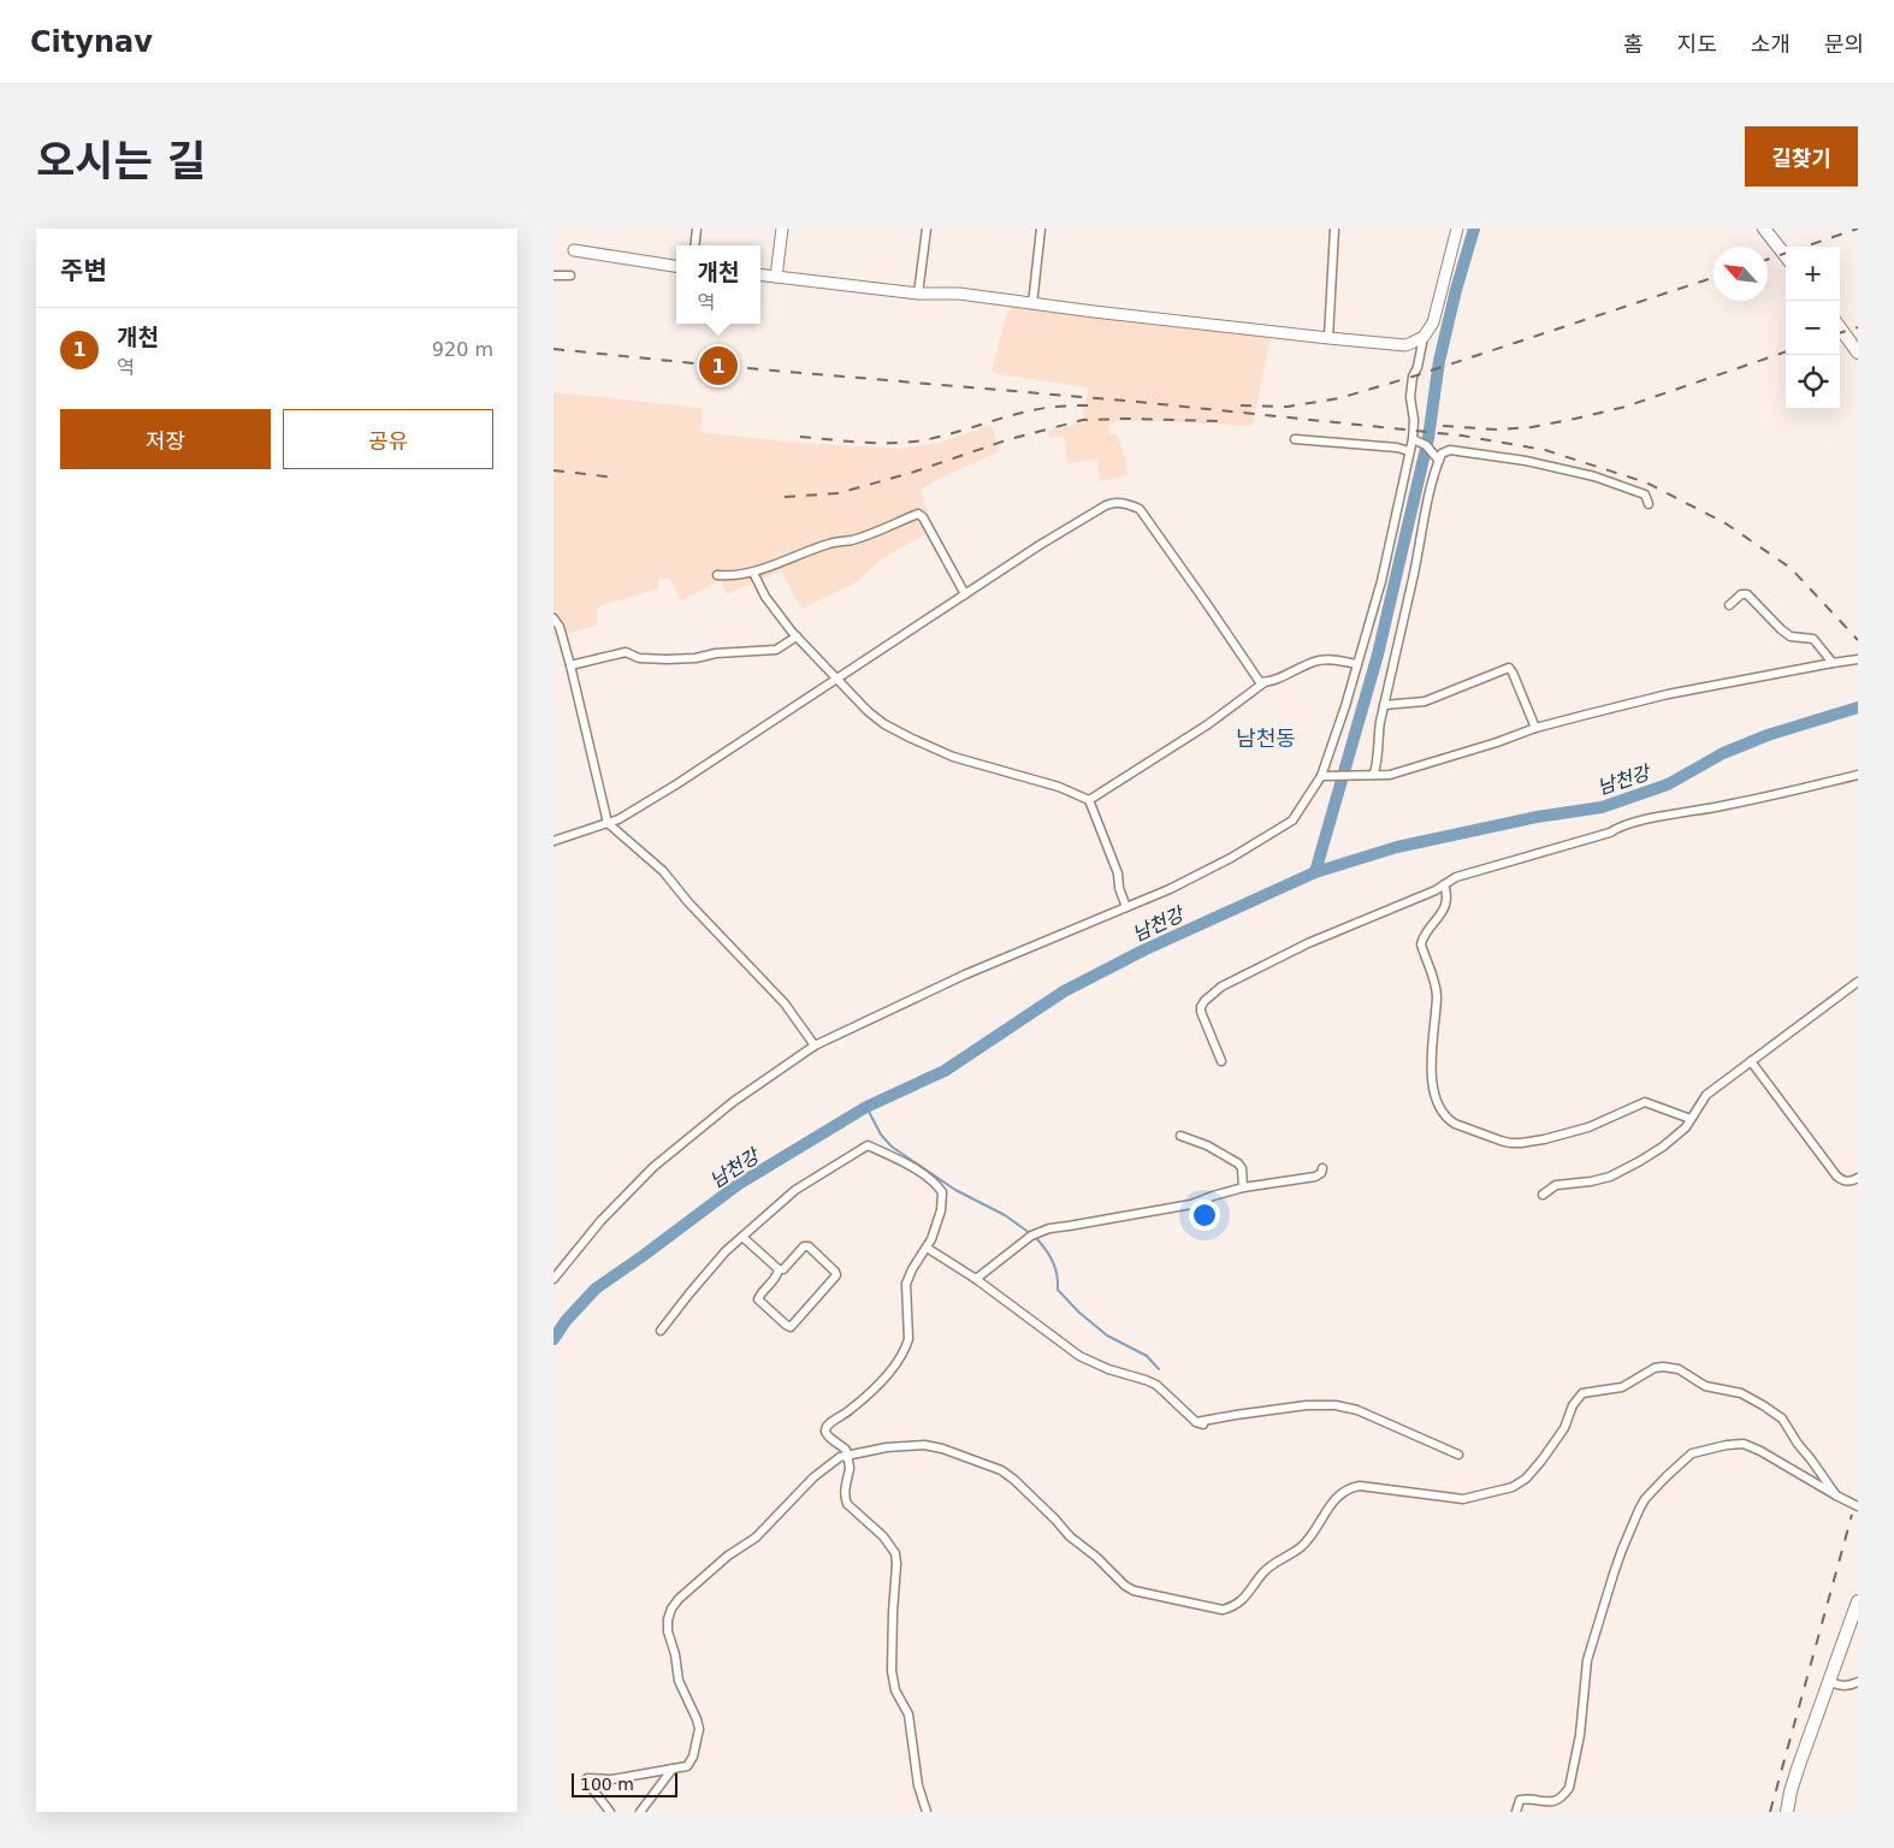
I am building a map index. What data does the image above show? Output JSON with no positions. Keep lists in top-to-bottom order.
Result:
{
  "districts": ["남천동"],
  "water": ["남천강"],
  "scale_bar": "100 m",
  "north": "top left",
  "page": {
    "header": "Citynav",
    "nav": [
      "홈",
      "지도",
      "소개",
      "문의"
    ],
    "title": "오시는 길",
    "buttons": [
      "길찾기",
      ["저장", "공유"]
    ],
    "heading": "주변",
    "popup": ["개천", "역"],
    "map_buttons": ["+", "−"],
    "list": [
      {
        "mark": "1",
        "name": "개천",
        "note": "역",
        "value": "920 m"
      }
    ],
    "pins": "1",
    "scale": "100 m"
  }
}
